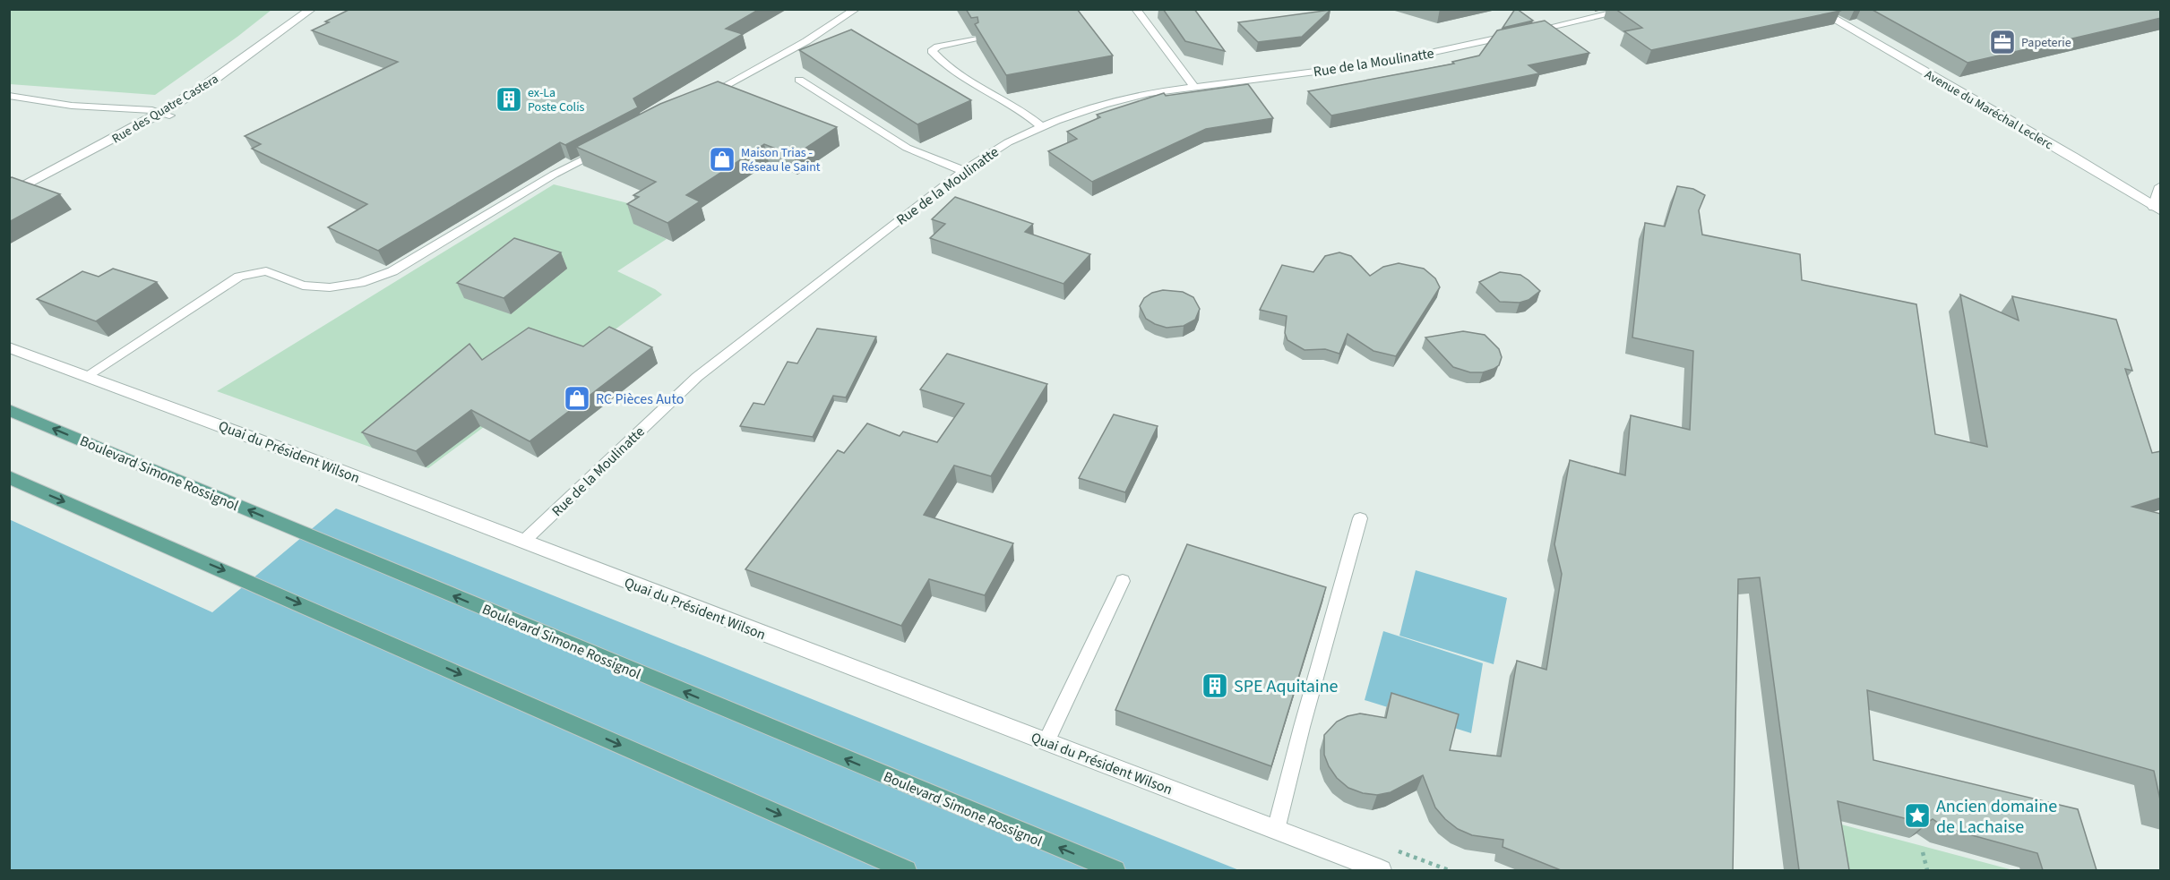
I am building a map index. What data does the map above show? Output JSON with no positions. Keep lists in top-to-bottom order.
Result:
{
  "streets": {
    "main road": ["Boulevard Simone Rossignol"],
    "street": ["Rue des Quatre Castera", "Avenue du Maréchal Leclerc", "Quai du Président Wilson"],
    "lane": ["Rue de la Moulinatte"]
  },
  "crossings": [
    ["Rue de la Moulinatte", "Quai du Président Wilson"]
  ],
  "places": {
    "office": ["Papeterie"],
    "building": ["ex-La Poste Colis", "SPE Aquitaine"],
    "shop": ["Maison Trias - Réseau le Saint", "RC Pièces Auto"],
    "place": ["Ancien domaine de Lachaise"]
  }
}
